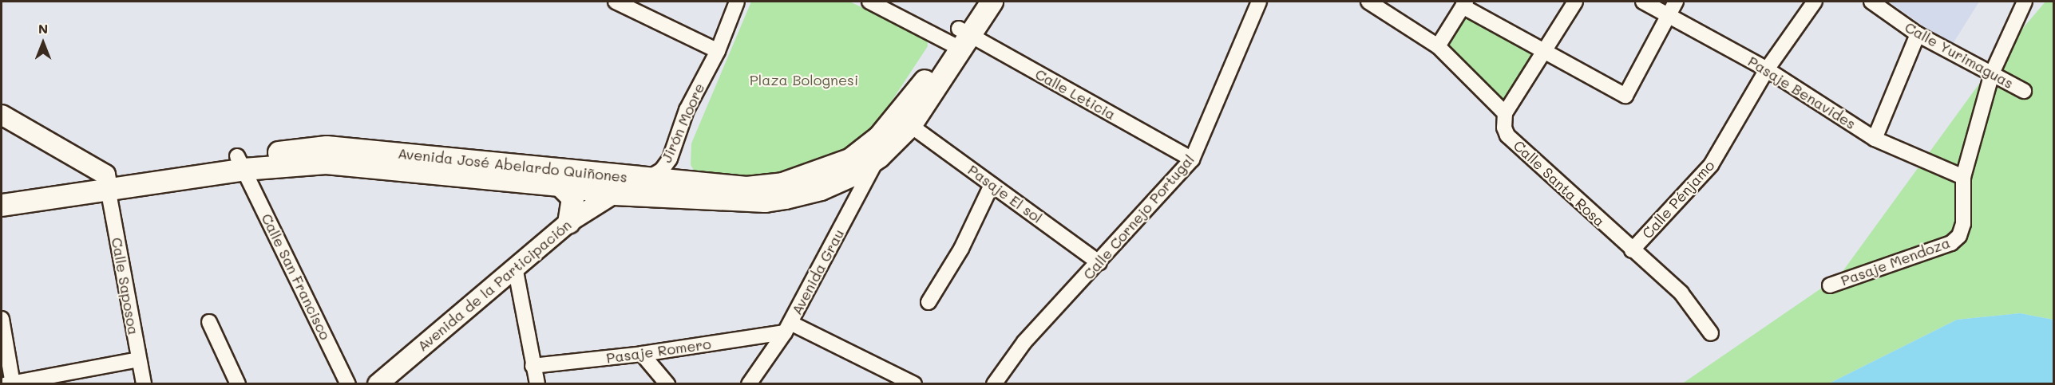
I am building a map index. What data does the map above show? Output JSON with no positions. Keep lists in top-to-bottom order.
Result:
{
  "streets": {
    "main road": ["Avenida José Abelardo Quiñones", "Avenida Grau", "Avenida de la Participación"],
    "street": [
      "Calle Yurimaguas",
      "Pasaje Benavides",
      "Calle Leticia",
      "Jirón Moore",
      "Calle Santa Rosa",
      "Pasaje El sol",
      "Calle Pénjamo",
      "Calle Cornejo Portugal",
      "Pasaje Mendoza",
      "Calle San Francisco",
      "Calle Saposoa",
      "Pasaje Romero"
    ]
  },
  "crossings": [
    ["Pasaje Benavides", "Calle Pénjamo"],
    ["Pasaje Benavides", "Pasaje Mendoza"],
    ["Calle Leticia", "Avenida José Abelardo Quiñones"],
    ["Calle Leticia", "Calle Cornejo Portugal"],
    ["Calle Leticia", "Avenida Grau"],
    ["Jirón Moore", "Avenida José Abelardo Quiñones"],
    ["Jirón Moore", "Avenida de la Participación"],
    ["Avenida José Abelardo Quiñones", "Avenida Grau"],
    ["Avenida José Abelardo Quiñones", "Calle San Francisco"],
    ["Avenida José Abelardo Quiñones", "Avenida de la Participación"],
    ["Avenida José Abelardo Quiñones", "Calle Saposoa"],
    ["Calle Santa Rosa", "Calle Pénjamo"],
    ["Pasaje El sol", "Calle Cornejo Portugal"],
    ["Pasaje El sol", "Avenida Grau"],
    ["Avenida Grau", "Pasaje Romero"]
  ],
  "parks": ["Plaza Bolognesi"],
  "north": "top"
}
